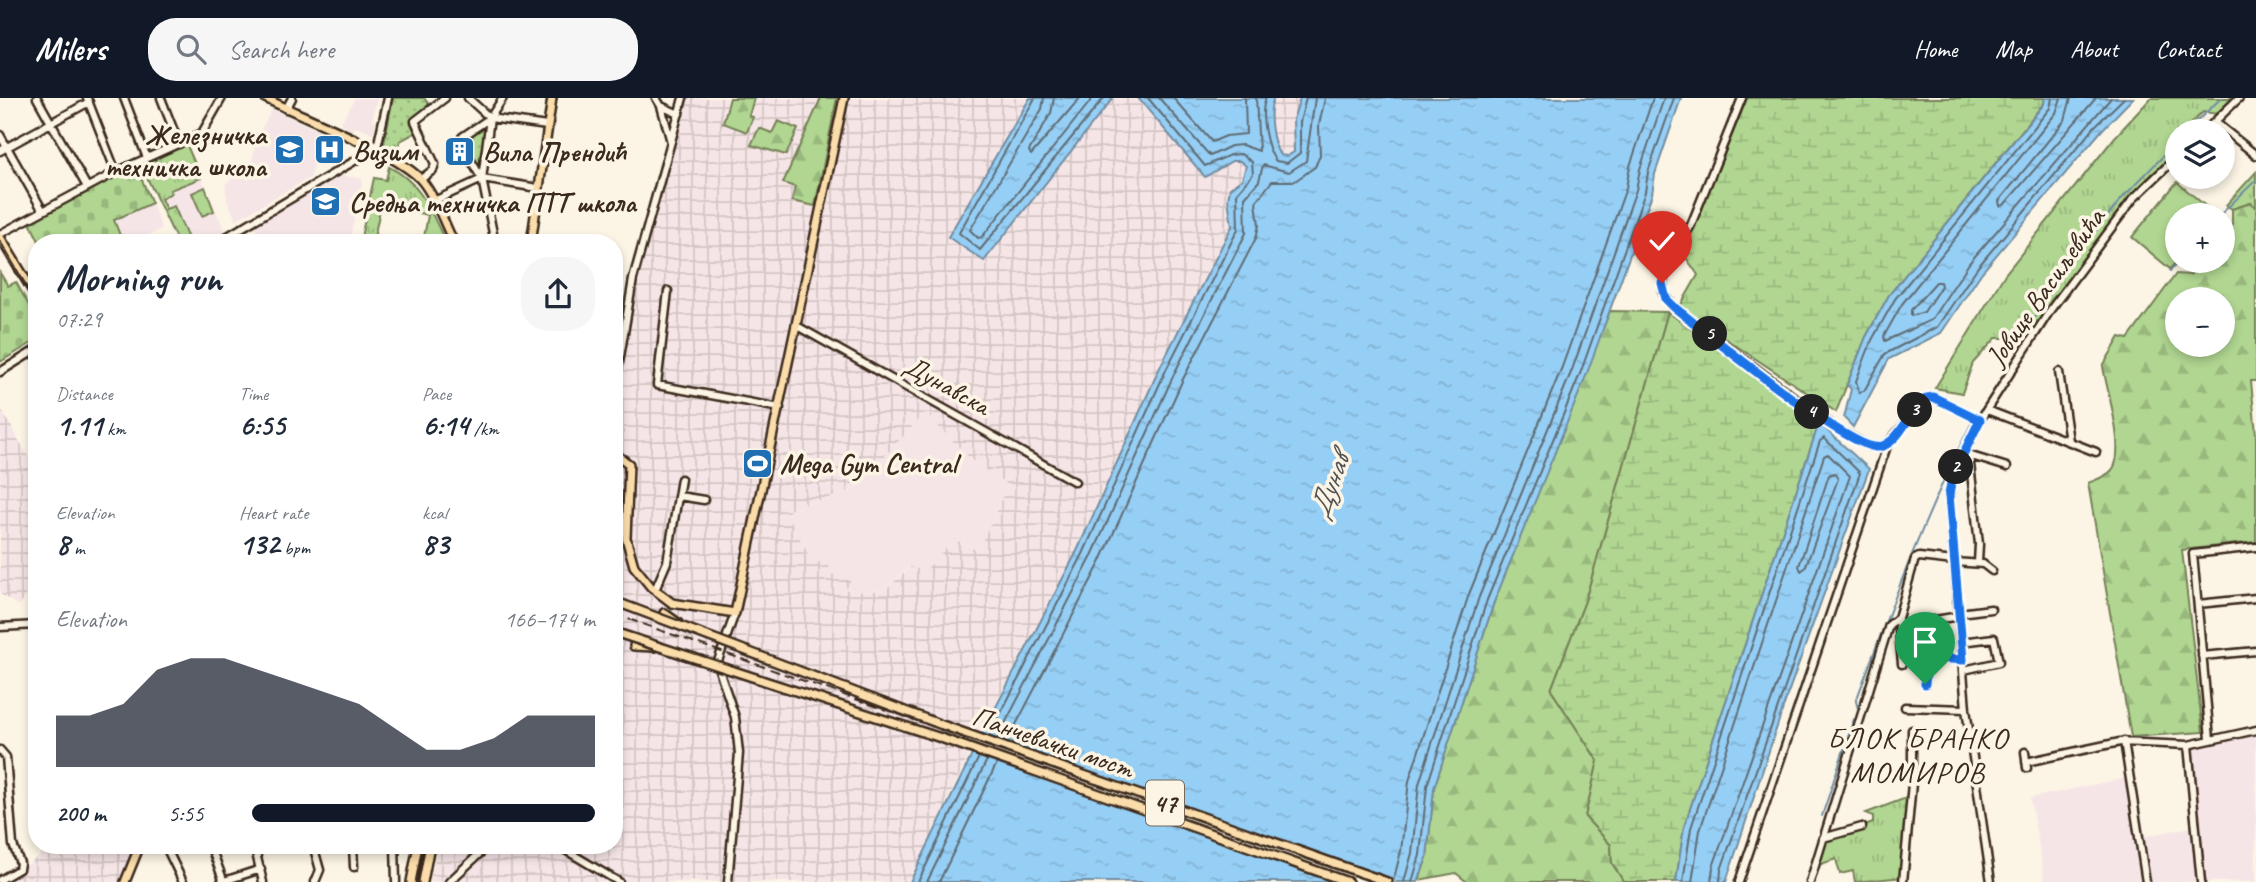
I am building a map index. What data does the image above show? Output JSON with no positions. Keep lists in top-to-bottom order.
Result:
{
  "streets": {
    "main road": ["Панчевачки мост", "47"],
    "street": ["Јовице Васиљевића", "Дунавска"]
  },
  "crossings": [
    ["Панчевачки мост", "47"]
  ],
  "districts": ["БЛОК БРАНКО МОМИРОВ"],
  "water": ["Дунав"],
  "places": {
    "school or university": ["Железничка техничка школа", "Средња техничка ПТТ школа"],
    "hospital": ["Визим"],
    "building": ["Вила Прендић"],
    "sports": ["Mega Gym Central"]
  },
  "page": {
    "header": "Milers",
    "search": "Search here",
    "nav": [
      "Home",
      "Map",
      "About",
      "Contact"
    ],
    "map_buttons": ["+", "−"],
    "heading": ["Morning run", "07:29"],
    "pins": [
      "5",
      "3",
      "4",
      "2"
    ],
    "stats": [
      ["Distance", "1.11 km"],
      ["Time", "6:55"],
      ["Pace", "6:14 /km"],
      ["Elevation", "8 m"],
      ["Heart rate", "132 bpm"],
      ["kcal", "83"]
    ],
    "chart": ["Elevation", "166–174 m"],
    "list": [
      {
        "name": "200 m",
        "note": "5:55"
      }
    ]
  }
}
